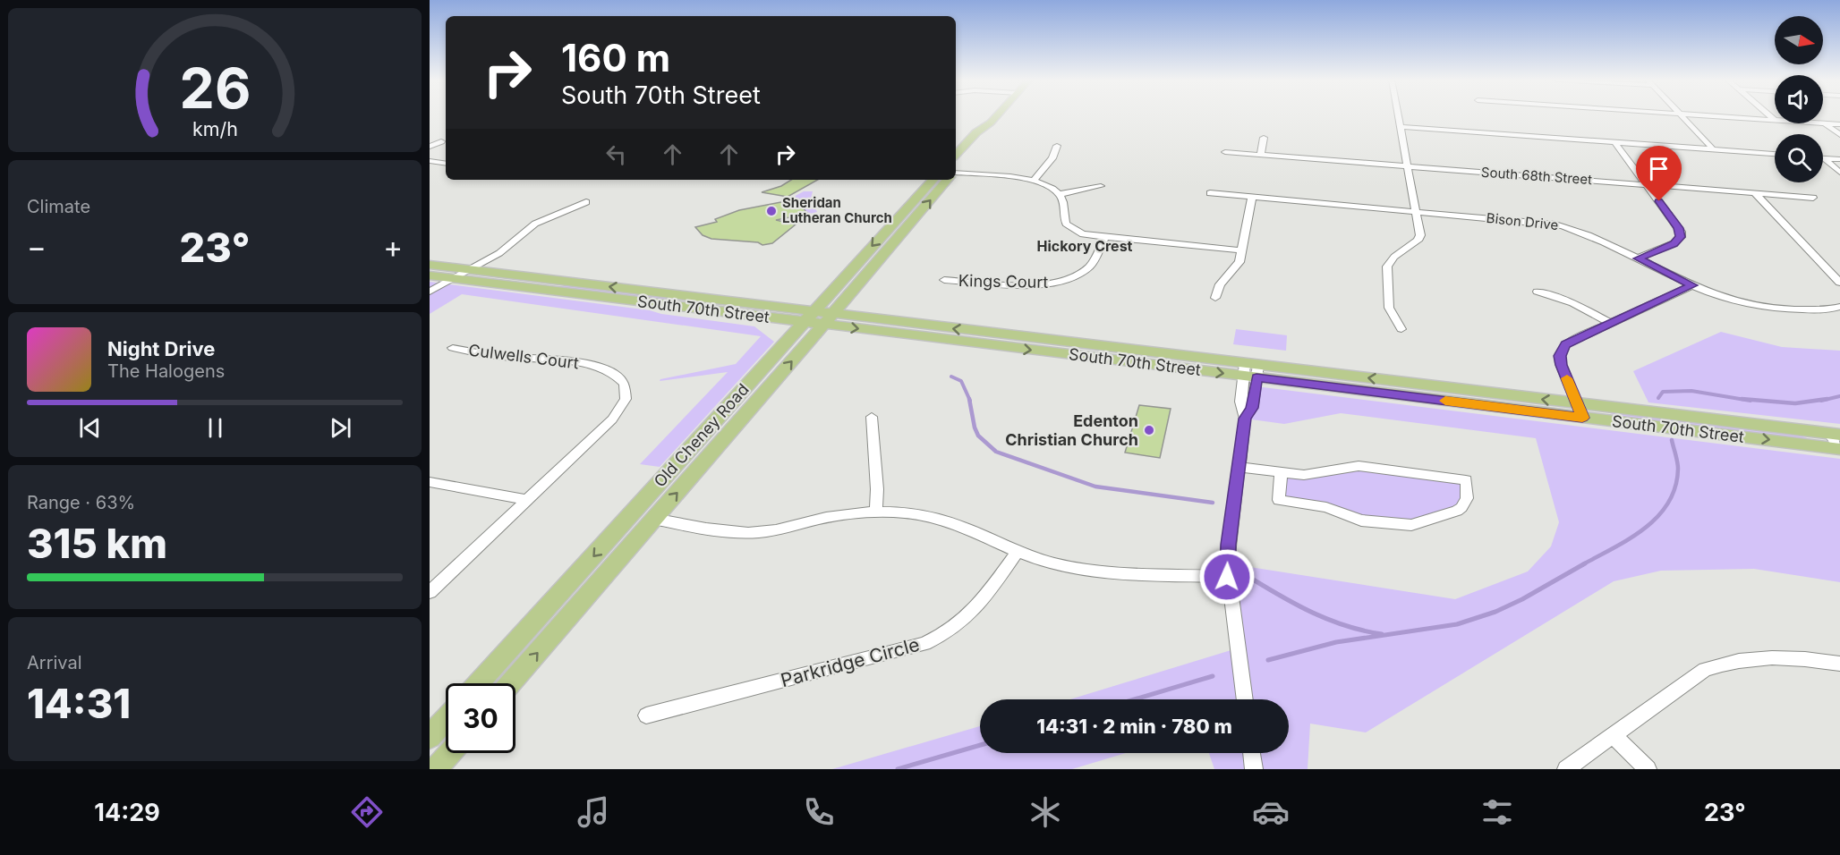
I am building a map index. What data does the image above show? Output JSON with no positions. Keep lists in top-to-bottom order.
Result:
{
  "streets": {
    "main road": ["South 70th Street", "Old Cheney Road"],
    "street": [
      "South 68th Street",
      "Bison Drive",
      "Kings Court",
      "Culwells Court",
      "Parkridge Circle"
    ]
  },
  "crossings": [
    ["South 70th Street", "Old Cheney Road"]
  ],
  "districts": ["Hickory Crest"],
  "places": ["Sheridan Lutheran Church", "Edenton Christian Church"],
  "north": "right",
  "page": {
    "turn": ["160 m", "South 70th Street"],
    "tile": [
      "Climate",
      ["Range · 63%", "315 km"],
      ["Arrival", "14:31"]
    ],
    "heat": ["−", "23°", "+"],
    "song": ["Night Drive", "The Halogens"],
    "limit": "30",
    "trip": "14:31 · 2 min · 780 m",
    "tabs": ["14:29", "23°"],
    "gauge": ["26", "km/h"]
  }
}
